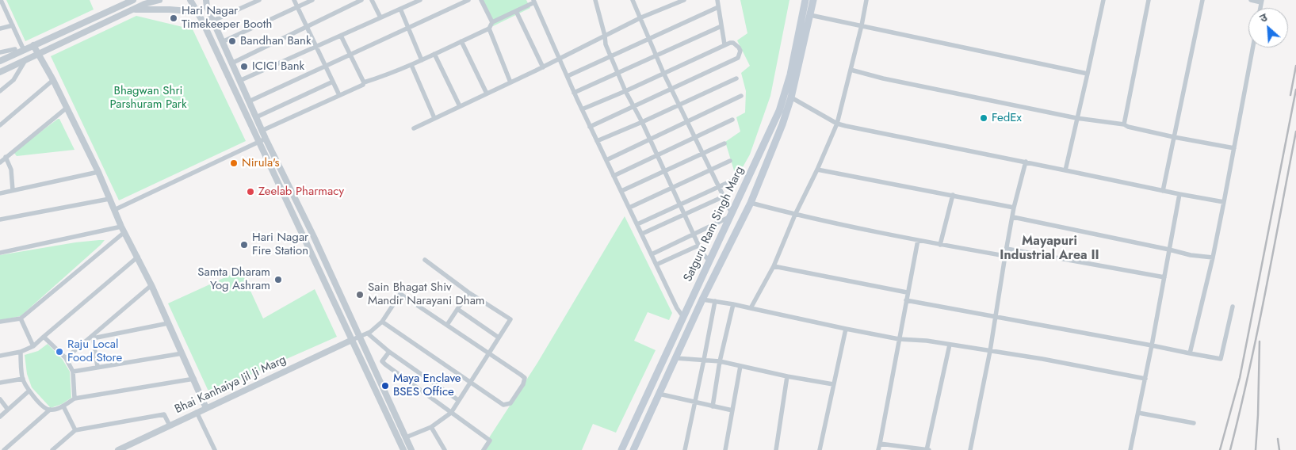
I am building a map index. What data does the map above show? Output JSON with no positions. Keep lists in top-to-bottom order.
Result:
{
  "streets": {
    "main road": ["Satguru Ram Singh Marg"],
    "street": ["Bhai Kanhaiya Jil Ji Marg"]
  },
  "districts": ["Mayapuri Industrial Area II"],
  "parks": ["Bhagwan Shri Parshuram Park"],
  "places": [
    "Hari Nagar Timekeeper Booth",
    "Bandhan Bank",
    "ICICI Bank",
    "FedEx",
    "Nirula's",
    "Zeelab Pharmacy",
    "Hari Nagar Fire Station",
    "Samta Dharam Yog Ashram",
    "Sain Bhagat Shiv Mandir Narayani Dham",
    "Raju Local Food Store",
    "Maya Enclave BSES Office"
  ],
  "north": "top left"
}
